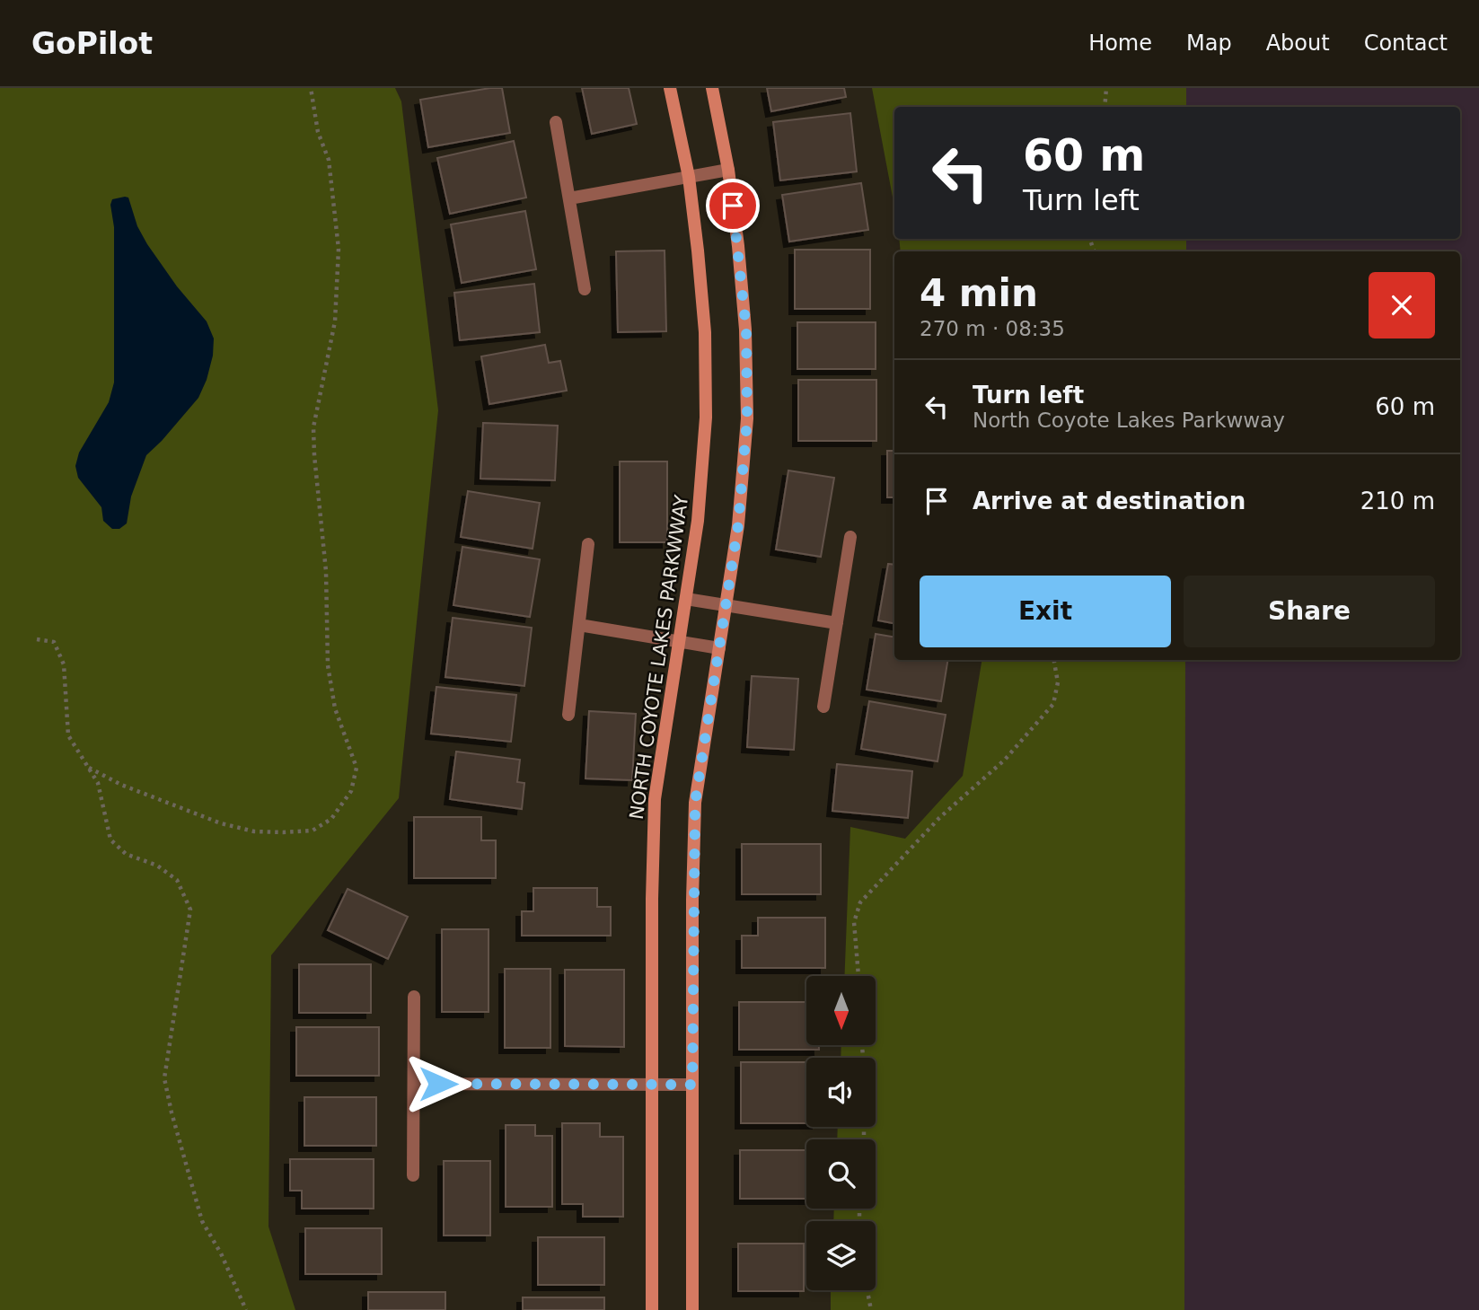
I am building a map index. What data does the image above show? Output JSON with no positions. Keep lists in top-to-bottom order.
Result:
{
  "streets": {
    "street": ["NORTH COYOTE LAKES PARKWWAY"]
  },
  "north": "bottom",
  "page": {
    "header": "GoPilot",
    "nav": [
      "Home",
      "Map",
      "About",
      "Contact"
    ],
    "turn": ["60 m", "Turn left"],
    "heading": ["4 min", "270 m · 08:35"],
    "list": [
      {
        "name": "Turn left",
        "note": "North Coyote Lakes Parkwway",
        "value": "60 m"
      },
      {
        "name": "Arrive at destination",
        "value": "210 m"
      }
    ],
    "buttons": ["Exit", "Share"]
  }
}
